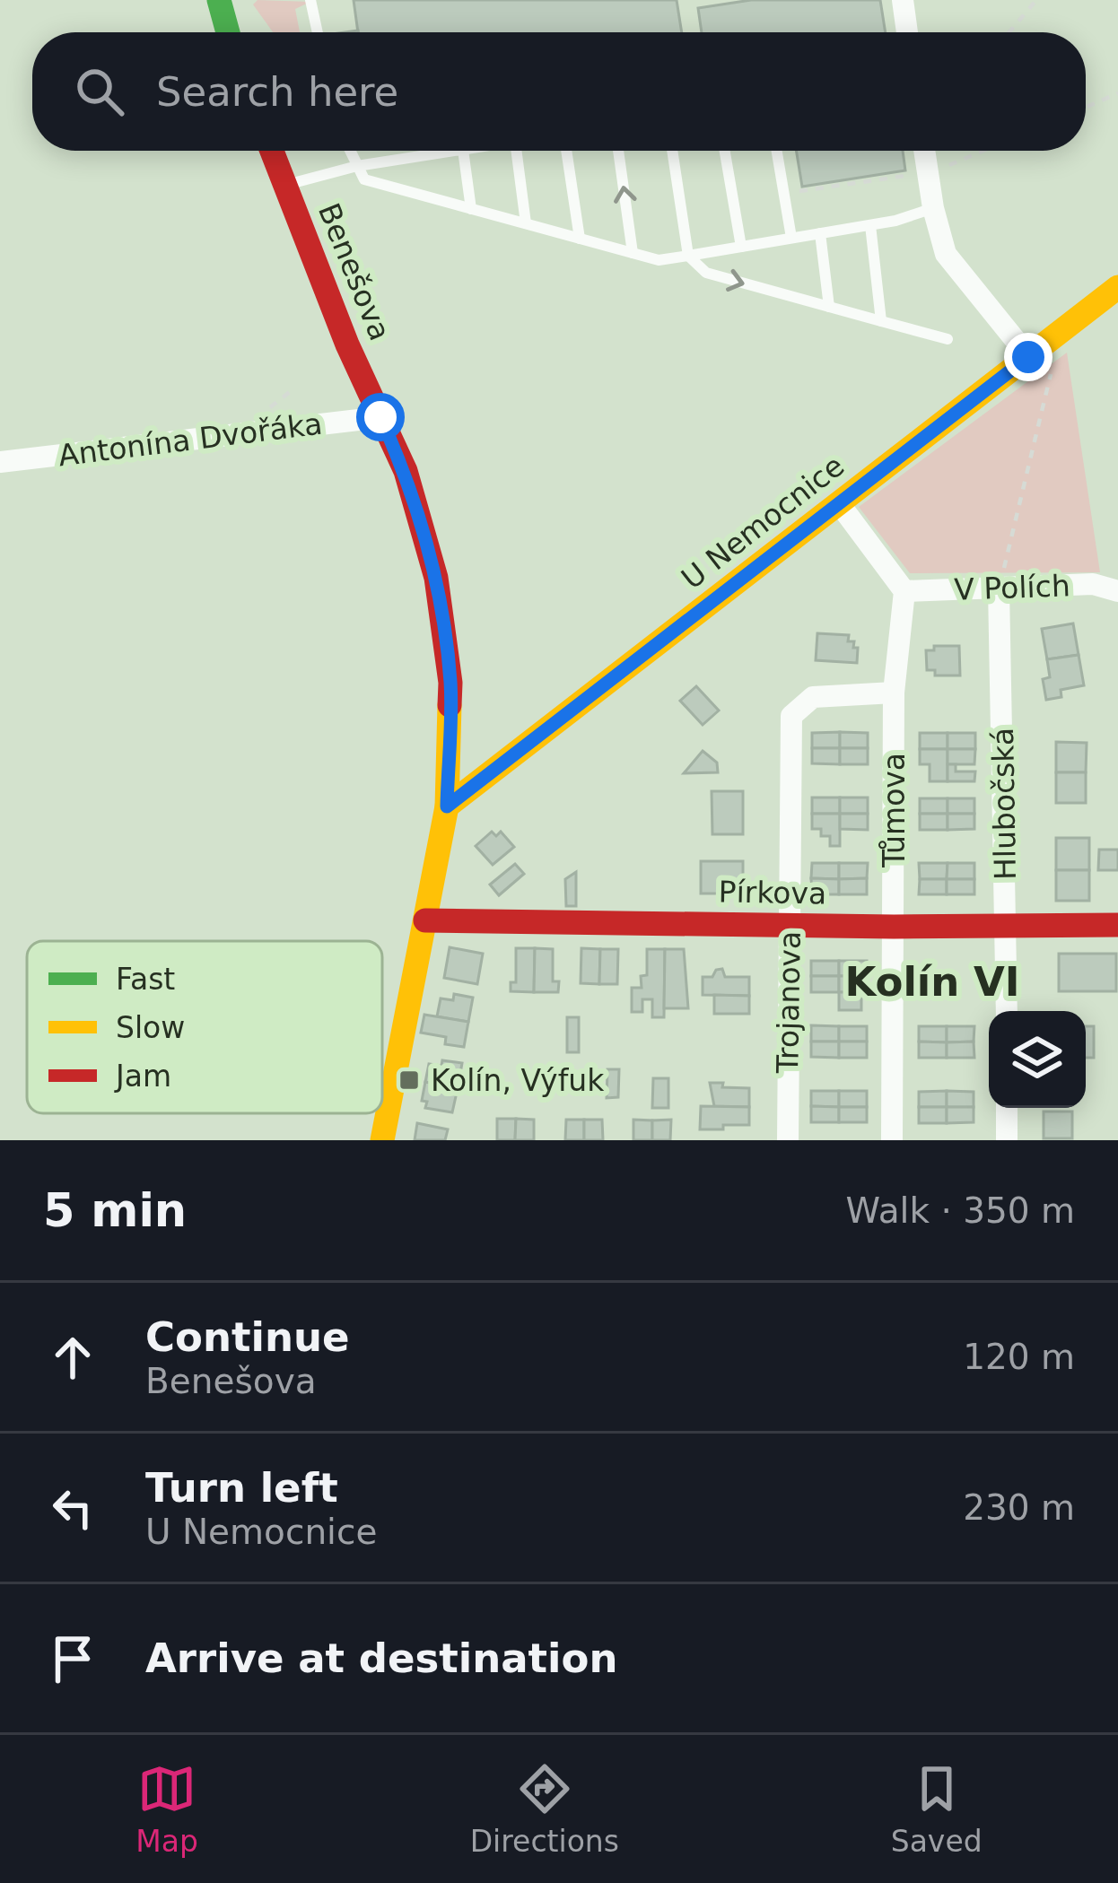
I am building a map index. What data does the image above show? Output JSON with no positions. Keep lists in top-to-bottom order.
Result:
{
  "streets": {
    "street": [
      "Benešova",
      "Antonína Dvořáka",
      "U Nemocnice",
      "V Polích",
      "Hlubočská",
      "Tůmova",
      "Pírkova",
      "Trojanova"
    ]
  },
  "crossings": [
    ["Benešova", "Antonína Dvořáka"],
    ["Benešova", "U Nemocnice"],
    ["Benešova", "Pírkova"],
    ["V Polích", "Hlubočská"],
    ["V Polích", "Tůmova"],
    ["Hlubočská", "Pírkova"],
    ["Tůmova", "Pírkova"],
    ["Tůmova", "Trojanova"],
    ["Pírkova", "Trojanova"]
  ],
  "districts": ["Kolín VI"],
  "places": {
    "transit": ["Kolín, Výfuk"]
  },
  "legend": ["Fast", "Slow", "Jam"],
  "page": {
    "search": "Search here",
    "heading": ["5 min", "Walk · 350 m"],
    "list": [
      ["Continue", "Benešova", "120 m"],
      ["Turn left", "U Nemocnice", "230 m"],
      "Arrive at destination"
    ],
    "nav": ["Map", "Directions", "Saved"]
  }
}
